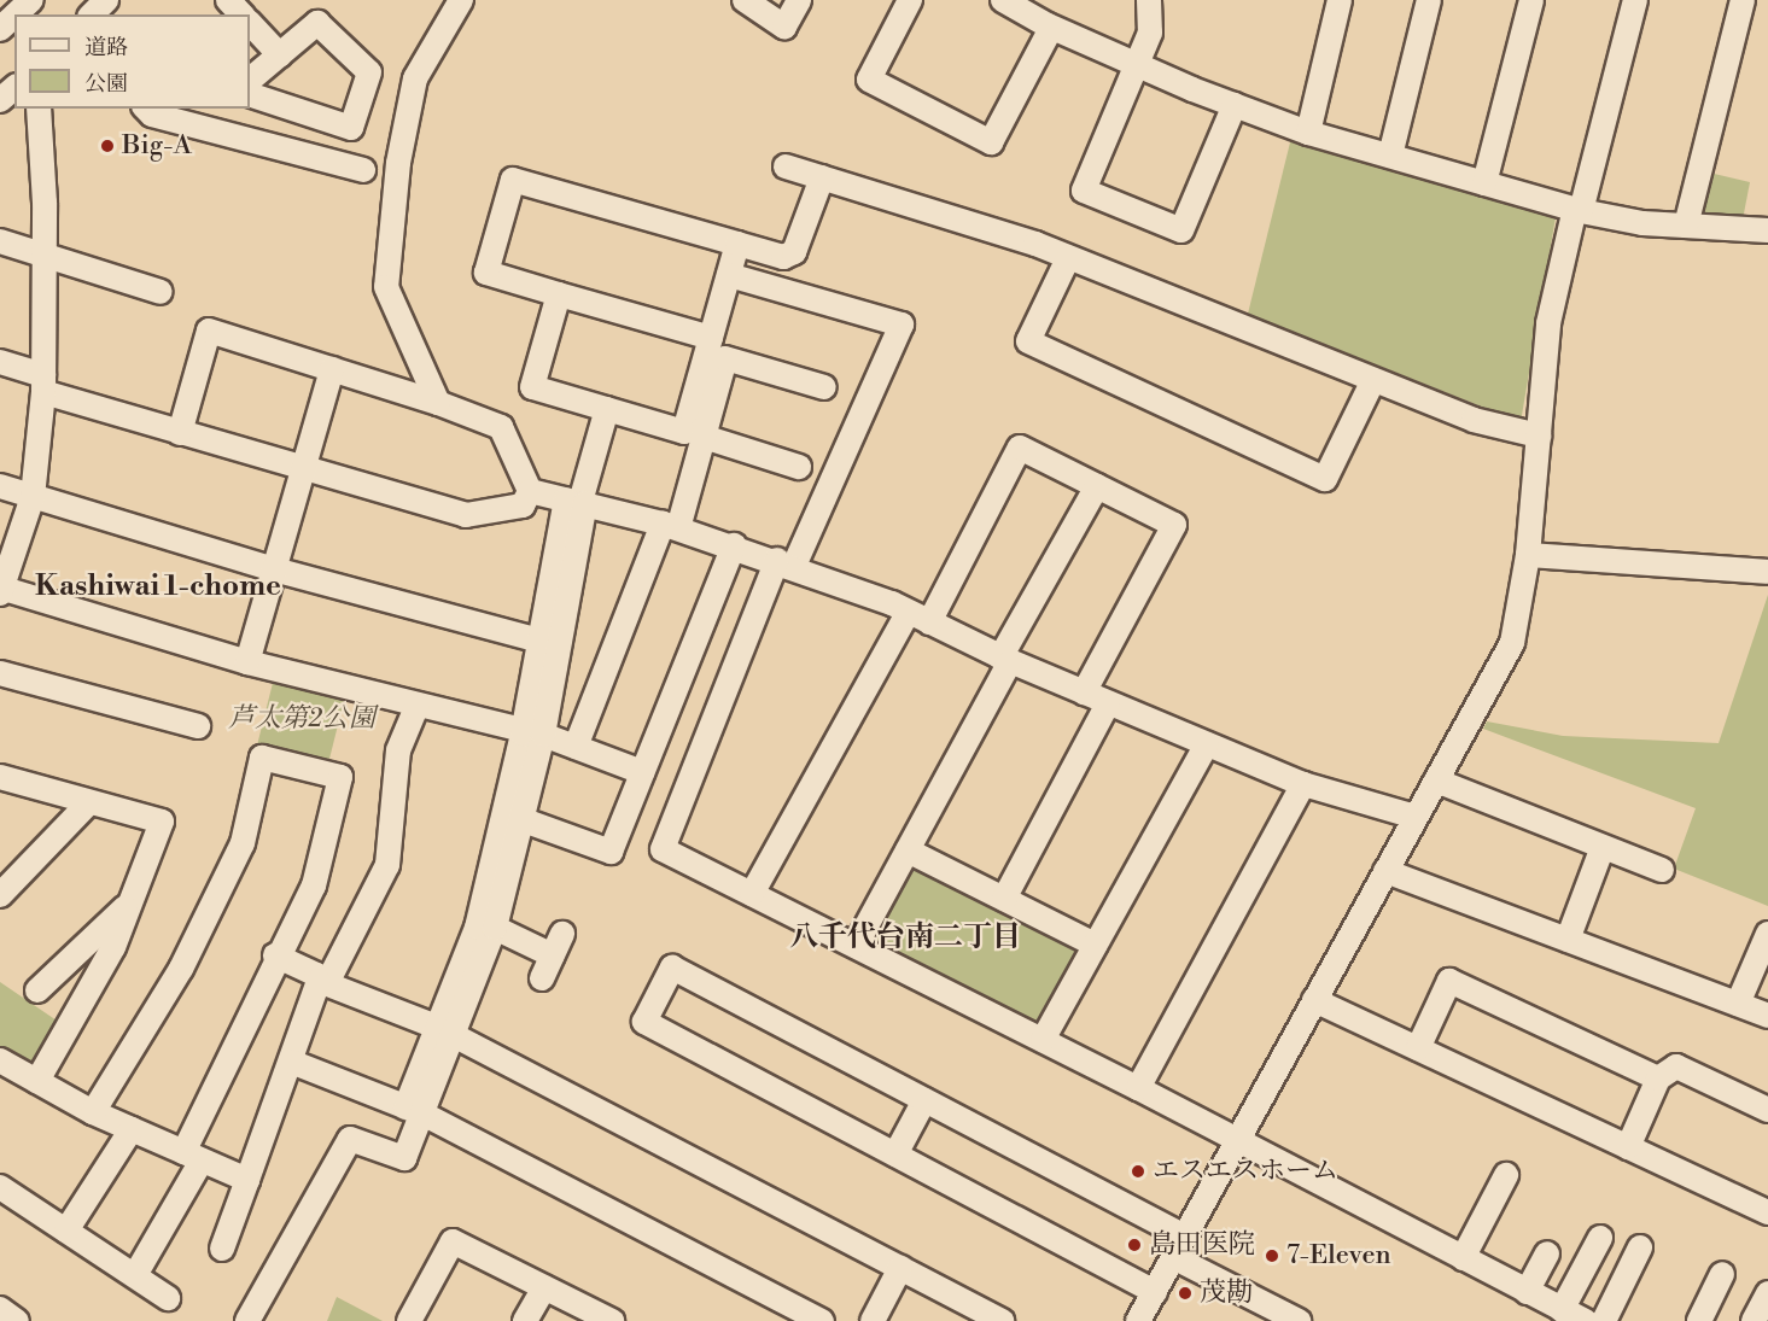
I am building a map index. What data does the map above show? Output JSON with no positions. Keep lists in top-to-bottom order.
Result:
{
  "districts": ["Kashiwai 1-chome", "八千代台南二丁目"],
  "parks": ["芦太第2公園"],
  "places": [
    "Big-A",
    "エスエスホーム",
    "島田医院",
    "7-Eleven",
    "茂勘"
  ],
  "legend": ["道路", "公園"]
}
